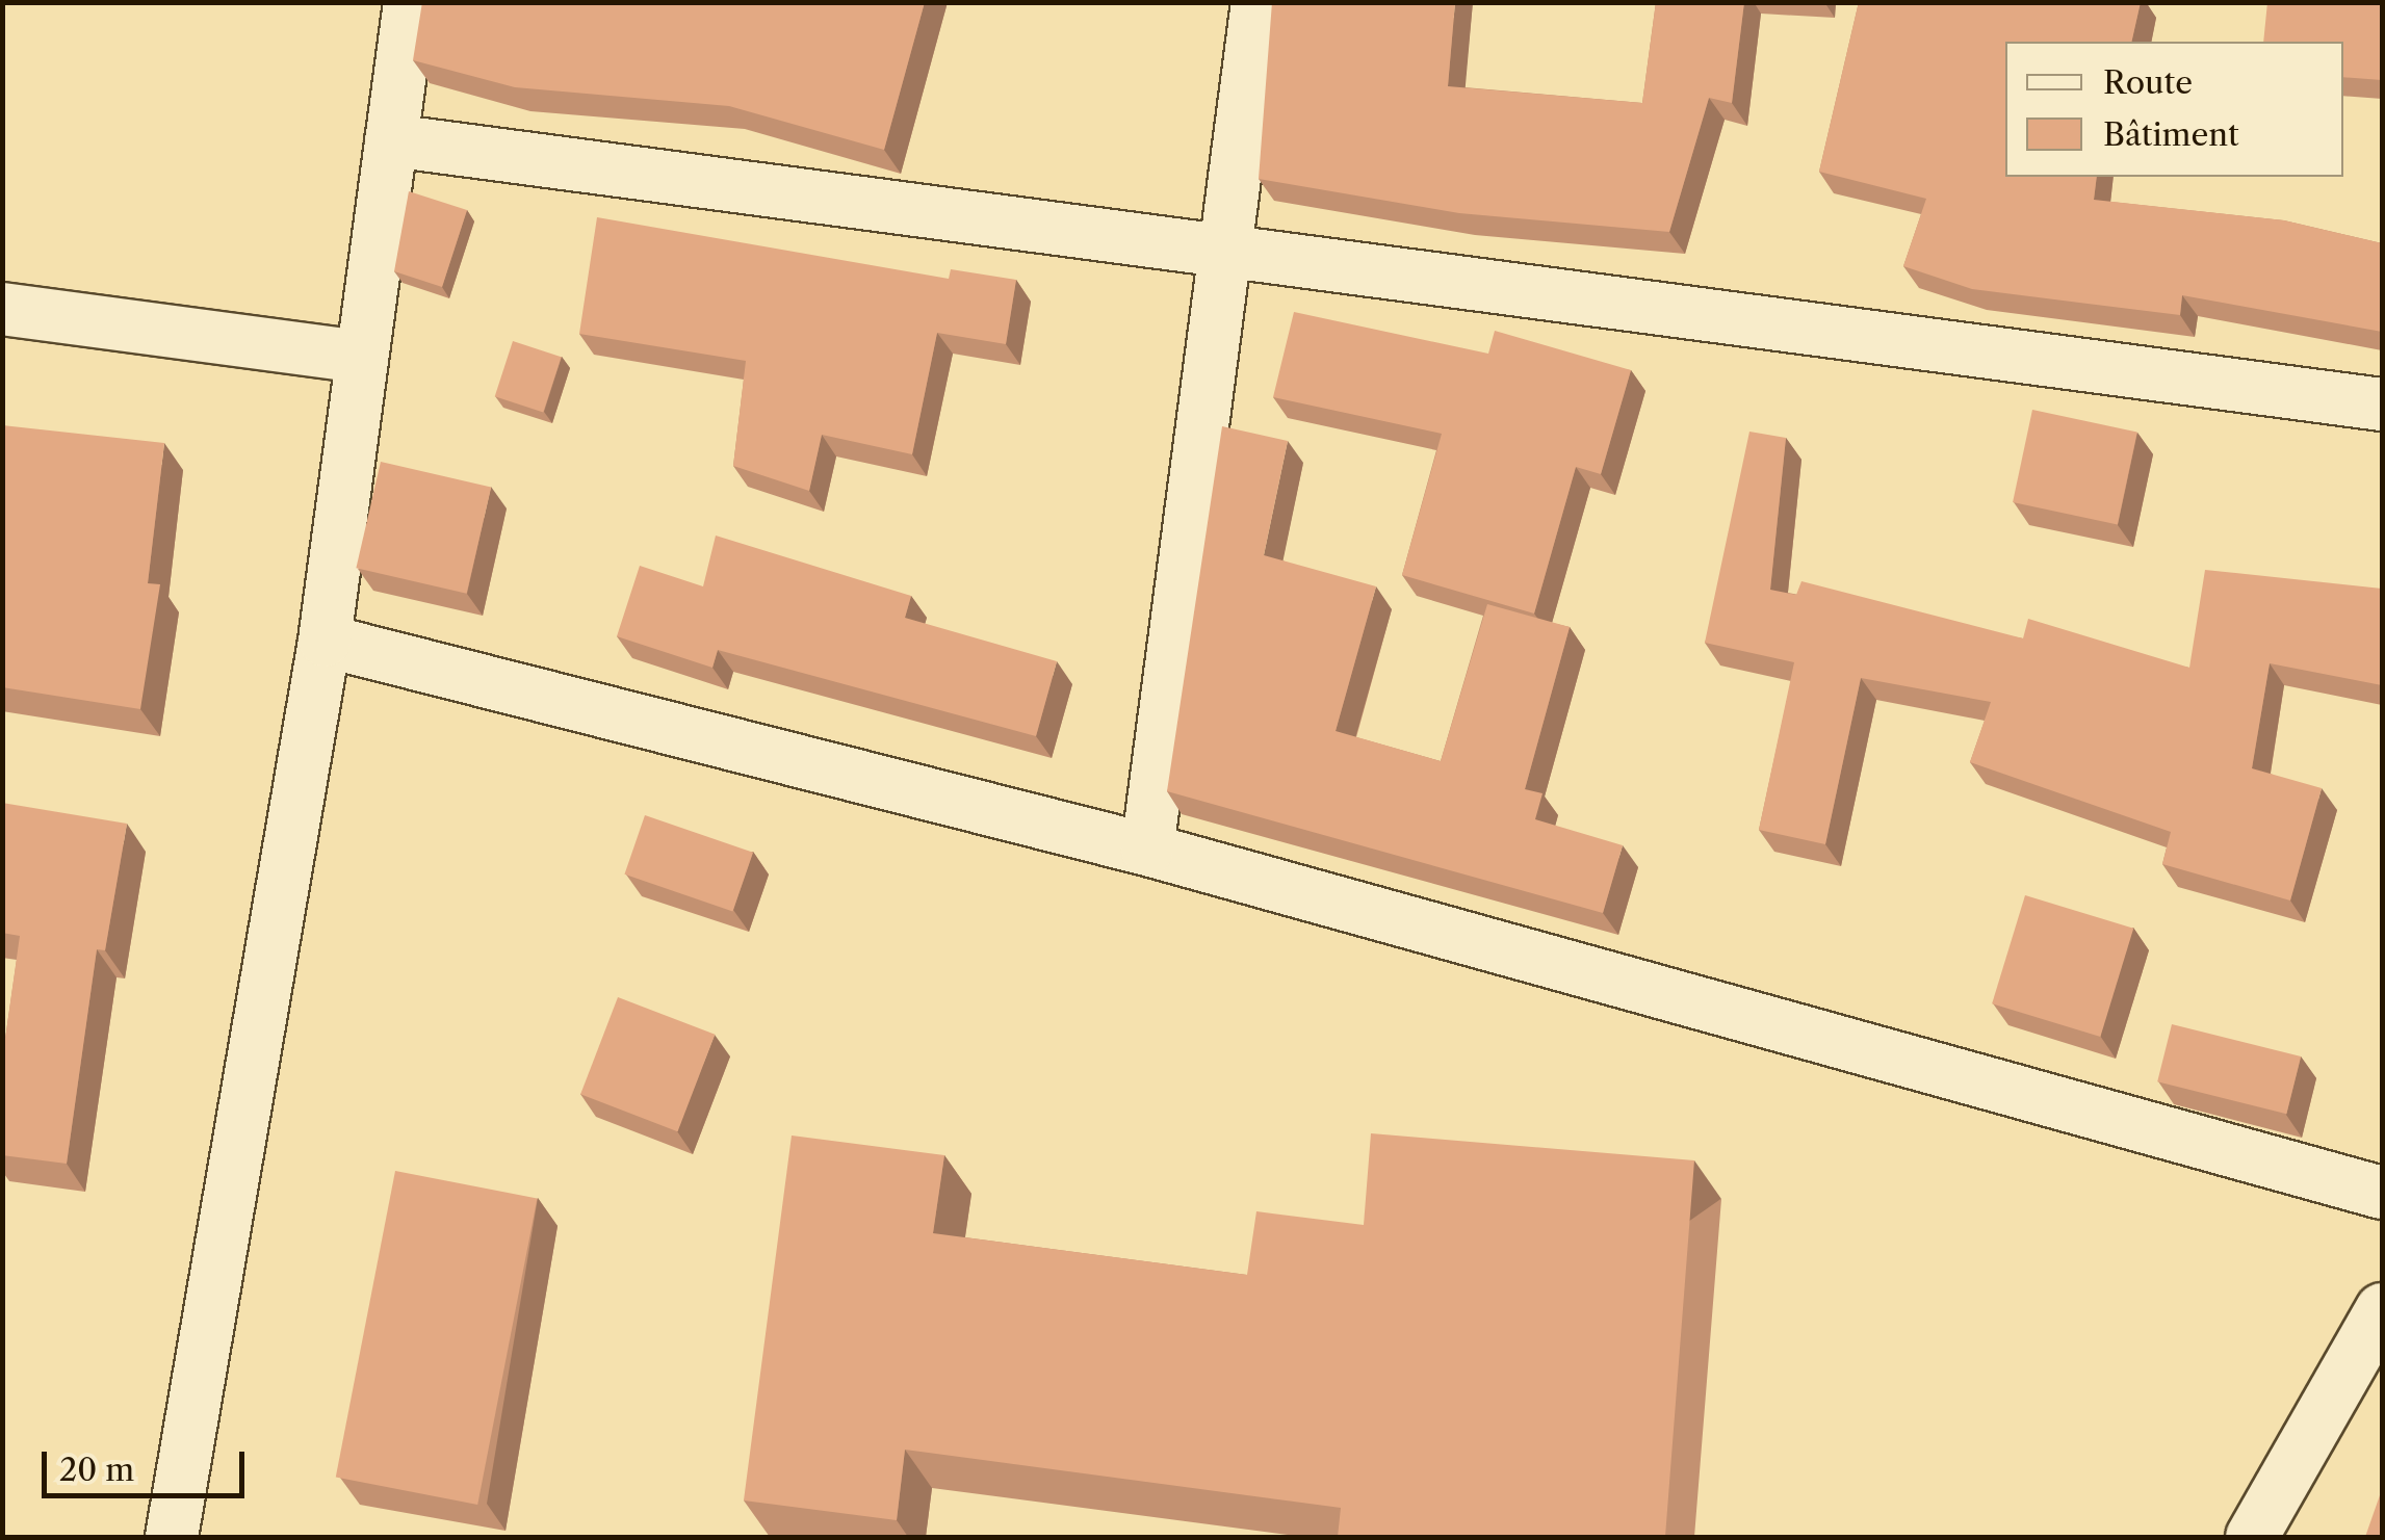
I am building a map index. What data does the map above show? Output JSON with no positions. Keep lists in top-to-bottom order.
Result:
{
  "legend": ["Route", "Bâtiment"],
  "scale_bar": "20 m"
}
